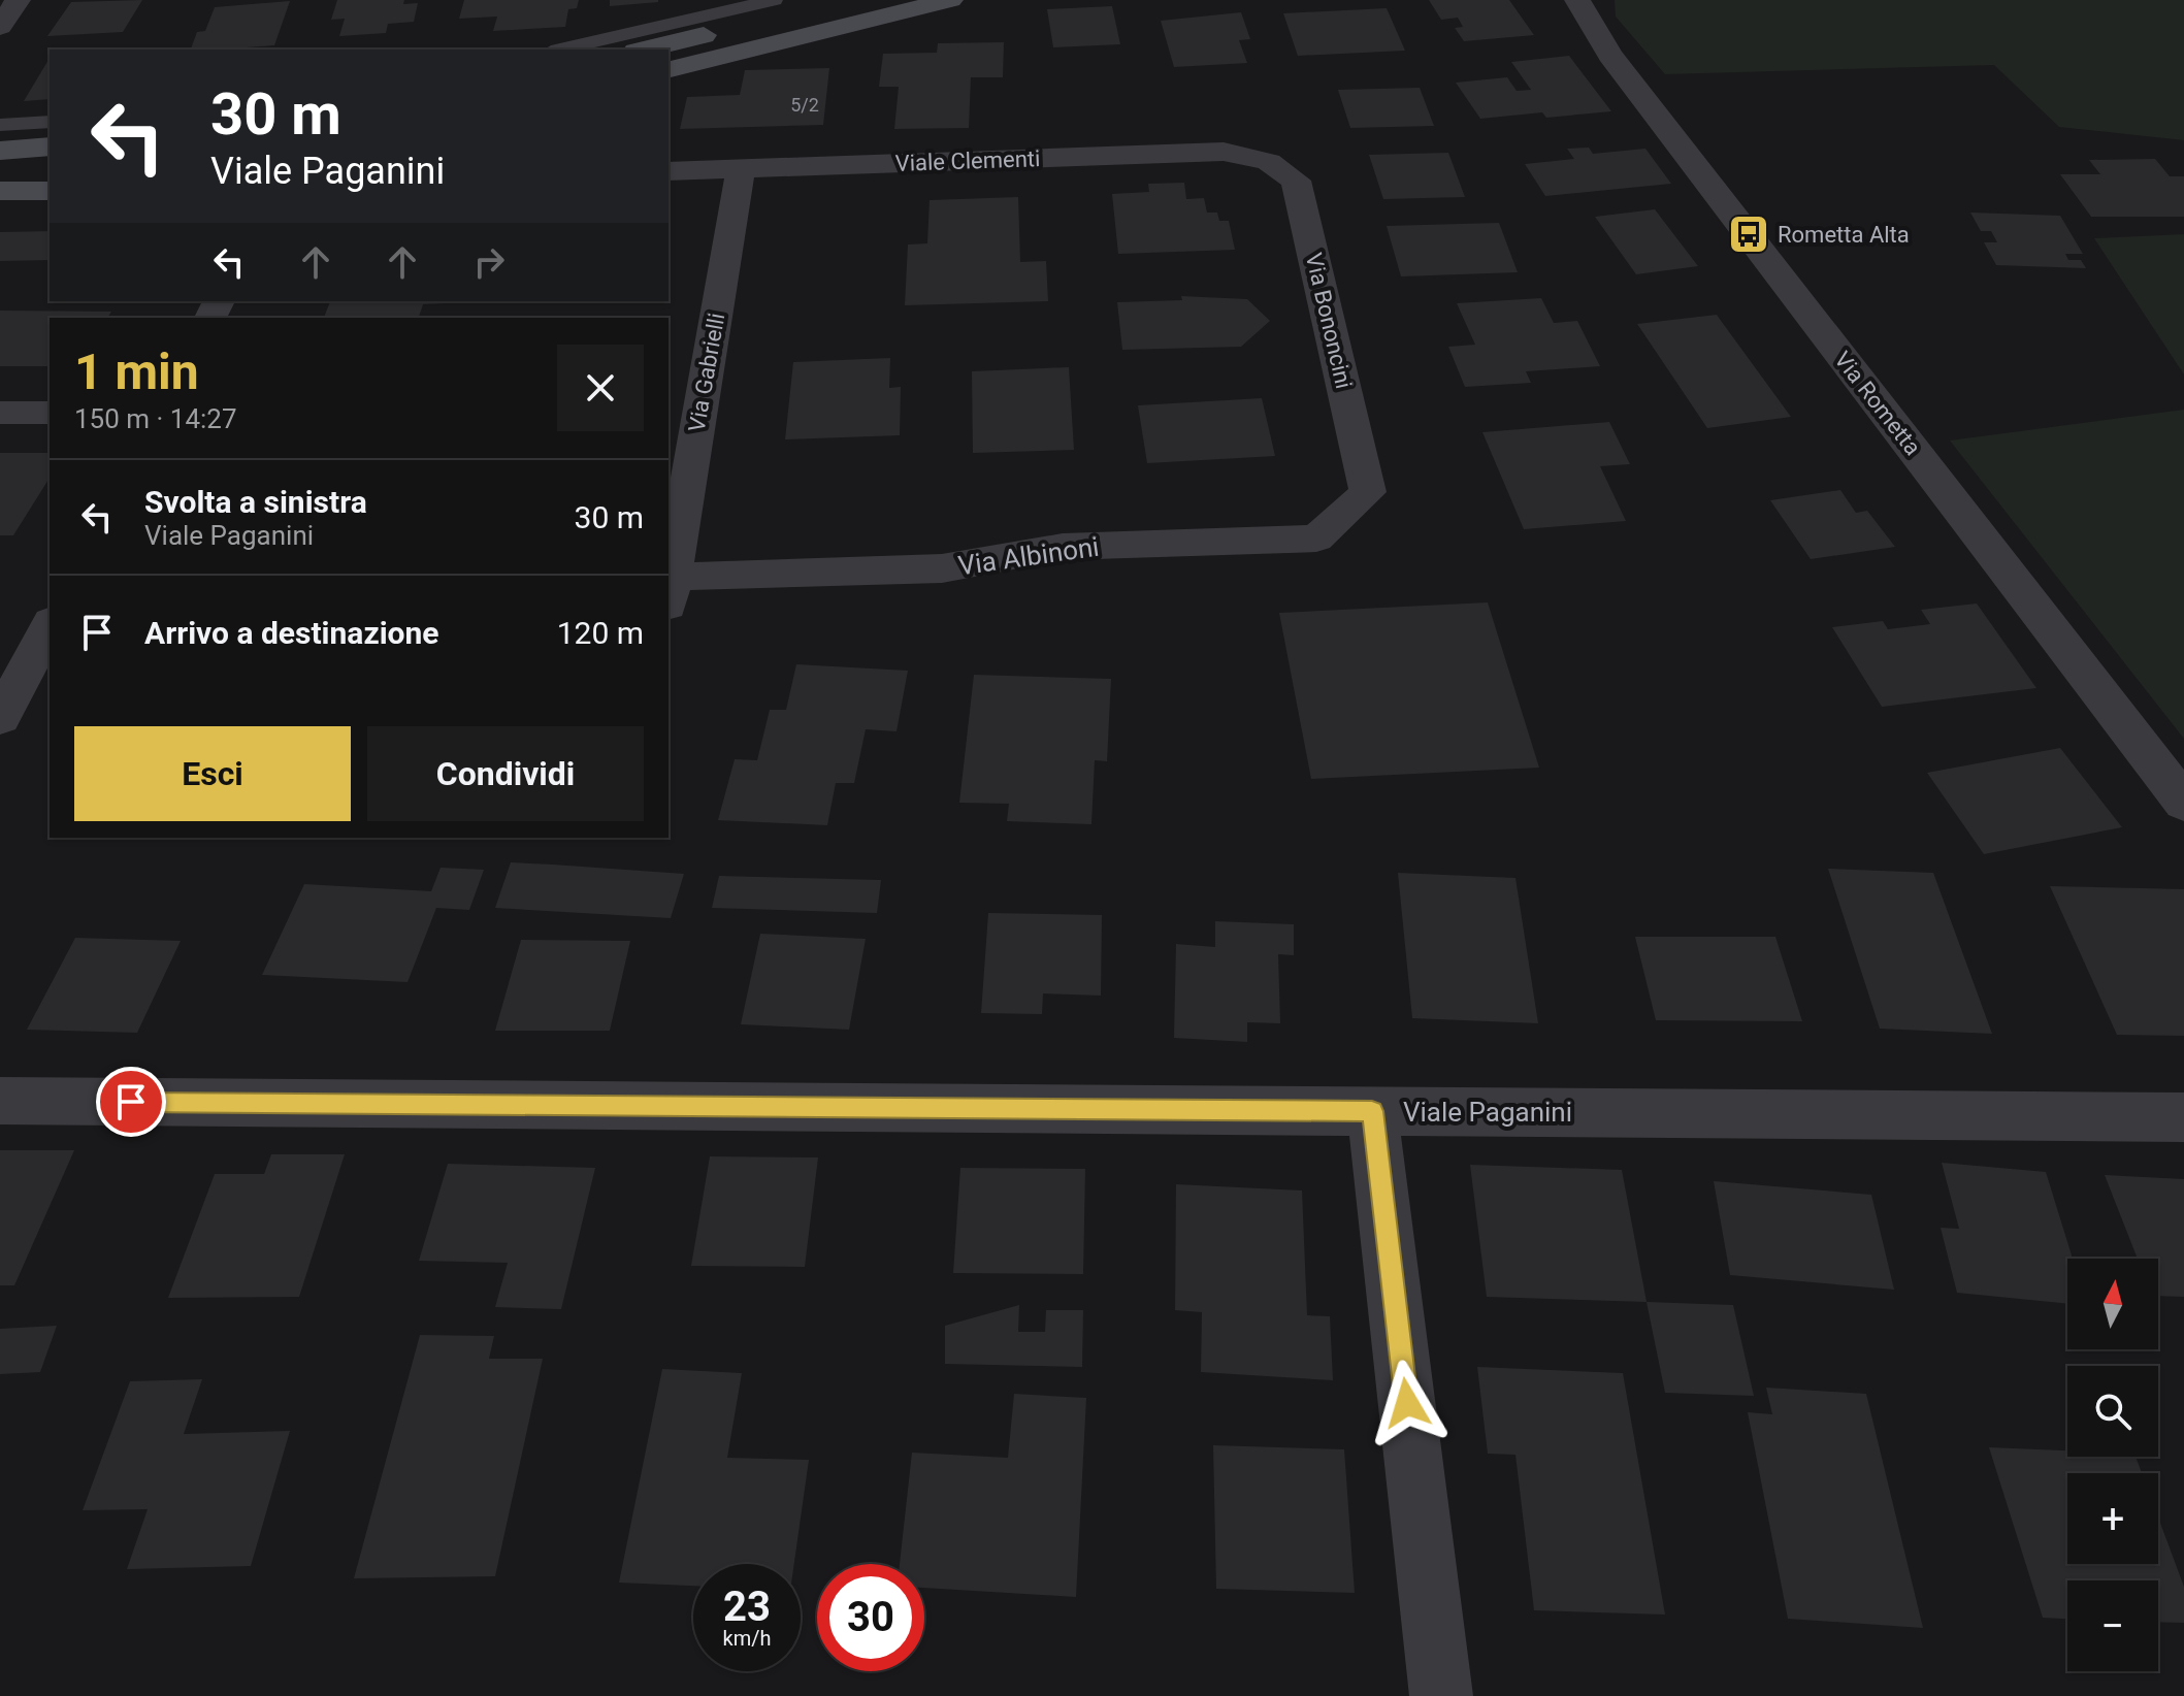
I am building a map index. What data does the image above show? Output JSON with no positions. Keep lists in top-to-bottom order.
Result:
{
  "streets": {
    "street": [
      "Viale Clementi",
      "Via Bononcini",
      "Via Gabrielli",
      "Via Rometta",
      "Via Albinoni",
      "Viale Paganini"
    ]
  },
  "crossings": [
    ["Viale Clementi", "Via Bononcini"],
    ["Viale Clementi", "Via Gabrielli"],
    ["Via Bononcini", "Via Albinoni"],
    ["Via Gabrielli", "Via Albinoni"]
  ],
  "places": {
    "bus stop": ["Rometta Alta"]
  },
  "house_numbers": ["5/2"],
  "north": "top",
  "page": {
    "turn": ["30 m", "Viale Paganini"],
    "heading": ["1 min", "150 m · 14:27"],
    "list": [
      {
        "name": "Svolta a sinistra",
        "note": "Viale Paganini",
        "value": "30 m"
      },
      {
        "name": "Arrivo a destinazione",
        "value": "120 m"
      }
    ],
    "buttons": ["Esci", "Condividi"],
    "map_buttons": ["+", "−"],
    "speed": "23 km/h",
    "limit": "30"
  }
}
